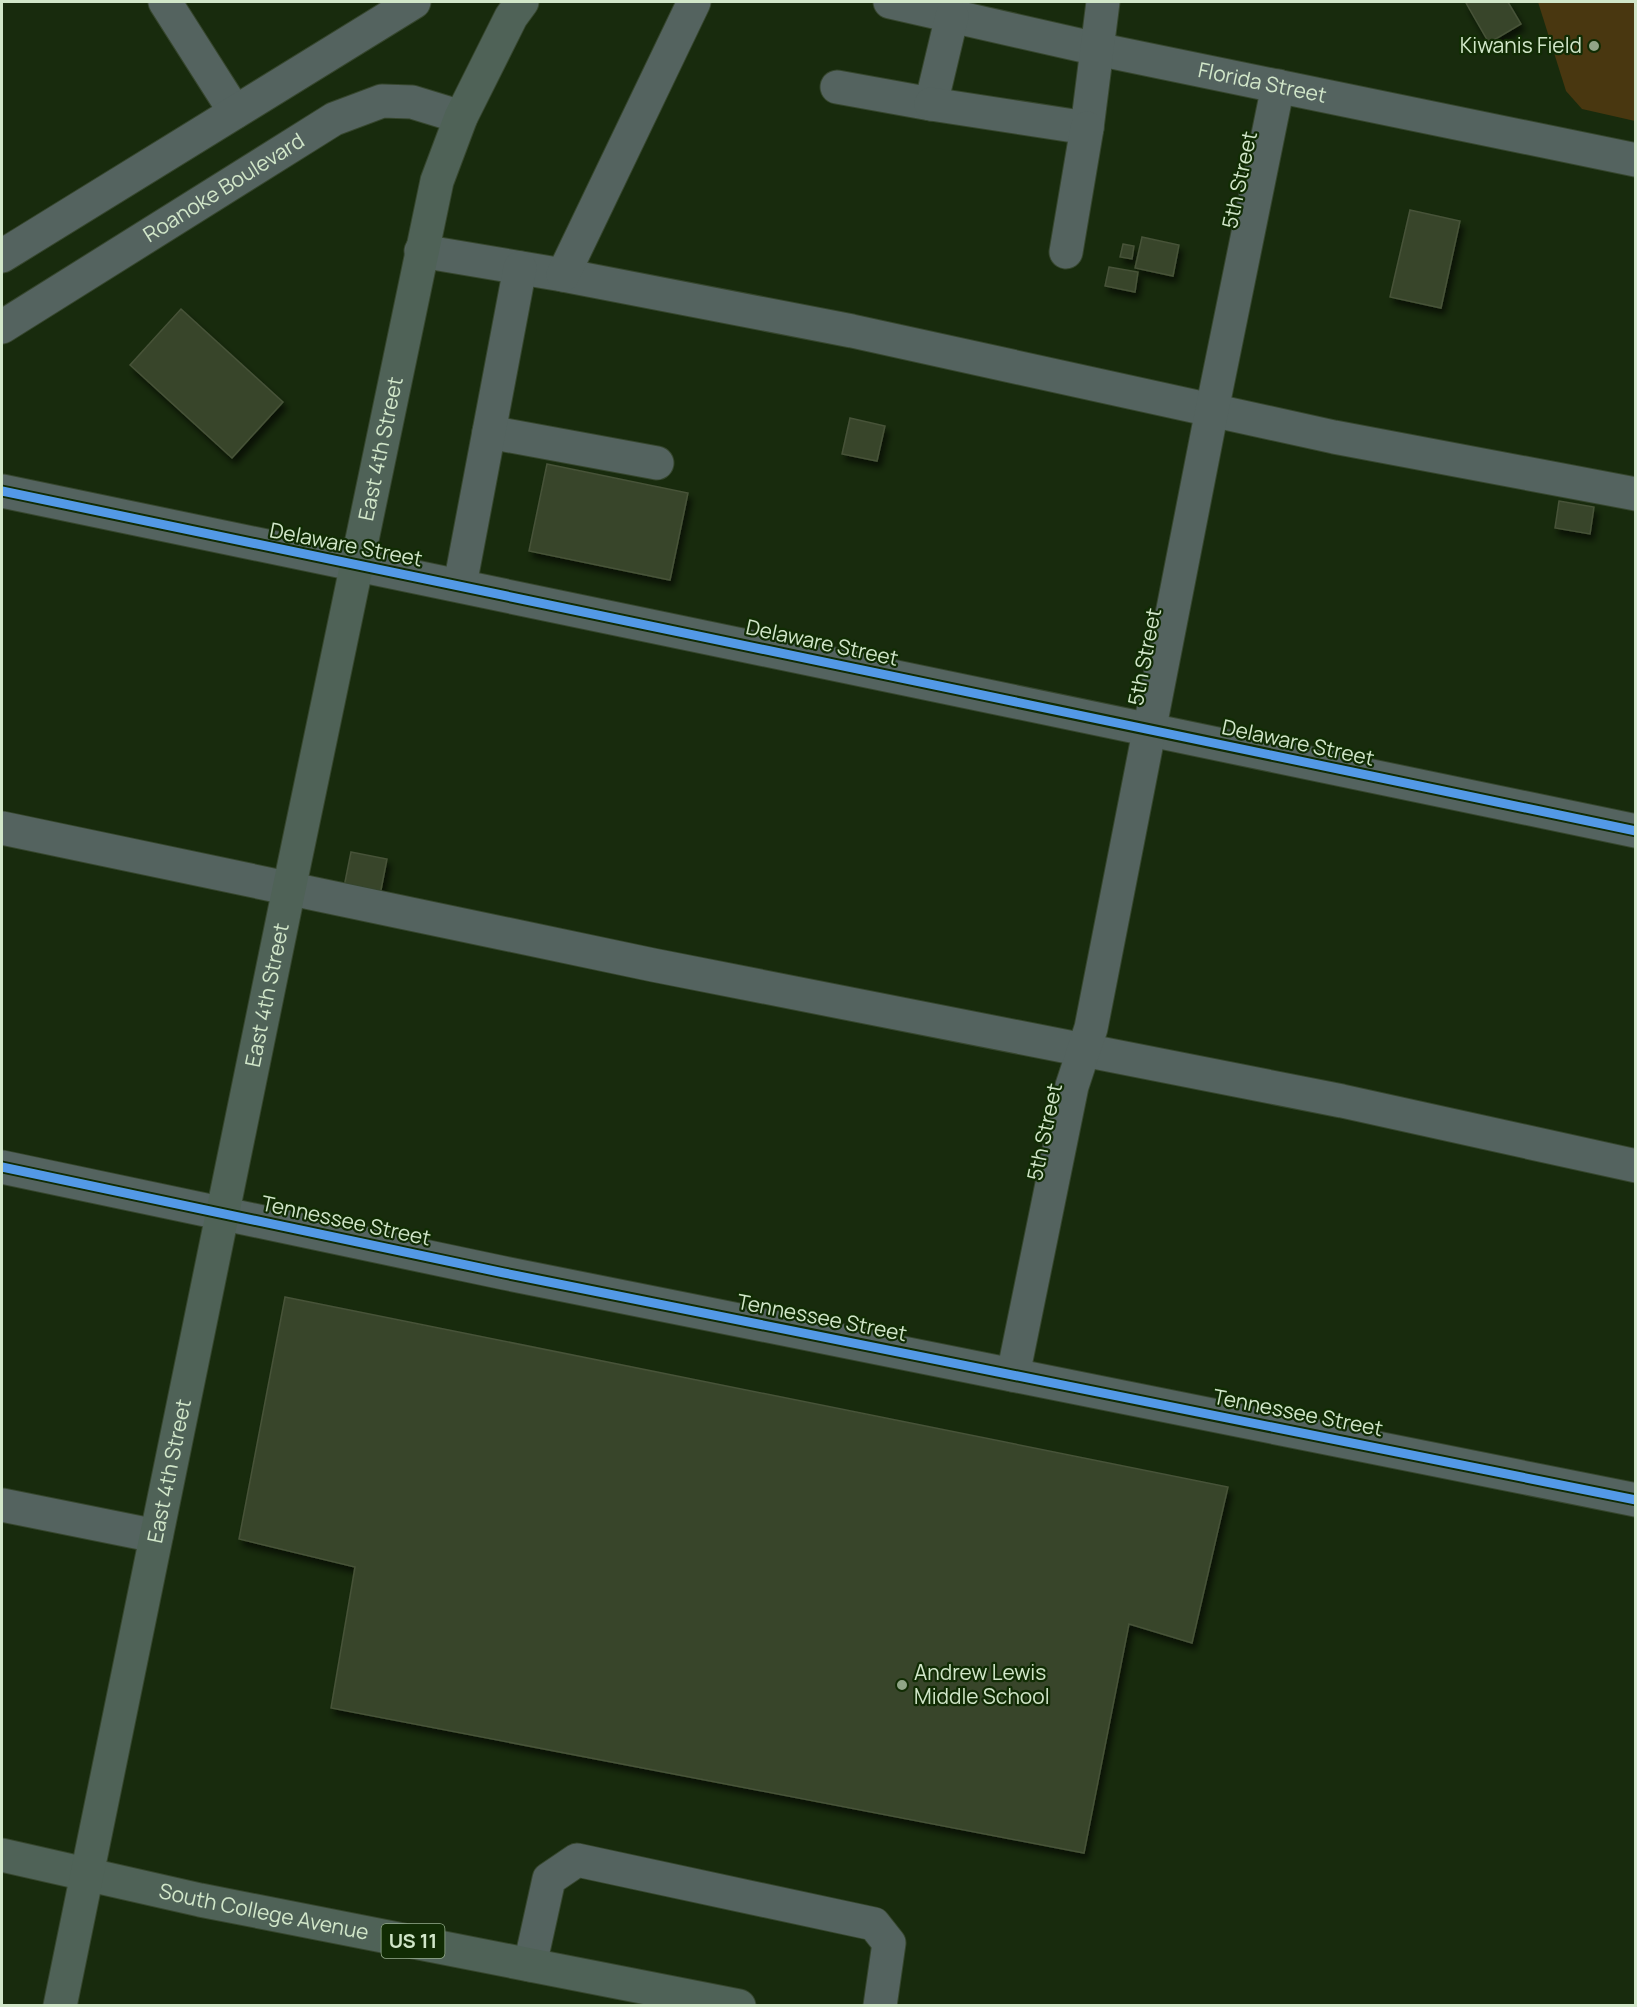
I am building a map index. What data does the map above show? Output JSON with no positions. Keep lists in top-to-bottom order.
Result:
{
  "streets": {
    "main road": ["East 4th Street", "South College Avenue", "US 11"],
    "street": [
      "Florida Street",
      "5th Street",
      "Roanoke Boulevard",
      "Delaware Street",
      "Tennessee Street"
    ]
  },
  "crossings": [
    ["Florida Street", "5th Street"],
    ["5th Street", "Delaware Street"],
    ["5th Street", "Tennessee Street"],
    ["Roanoke Boulevard", "East 4th Street"],
    ["East 4th Street", "Delaware Street"],
    ["East 4th Street", "Tennessee Street"],
    ["East 4th Street", "South College Avenue"]
  ],
  "places": ["Kiwanis Field", "Andrew Lewis Middle School"]
}
